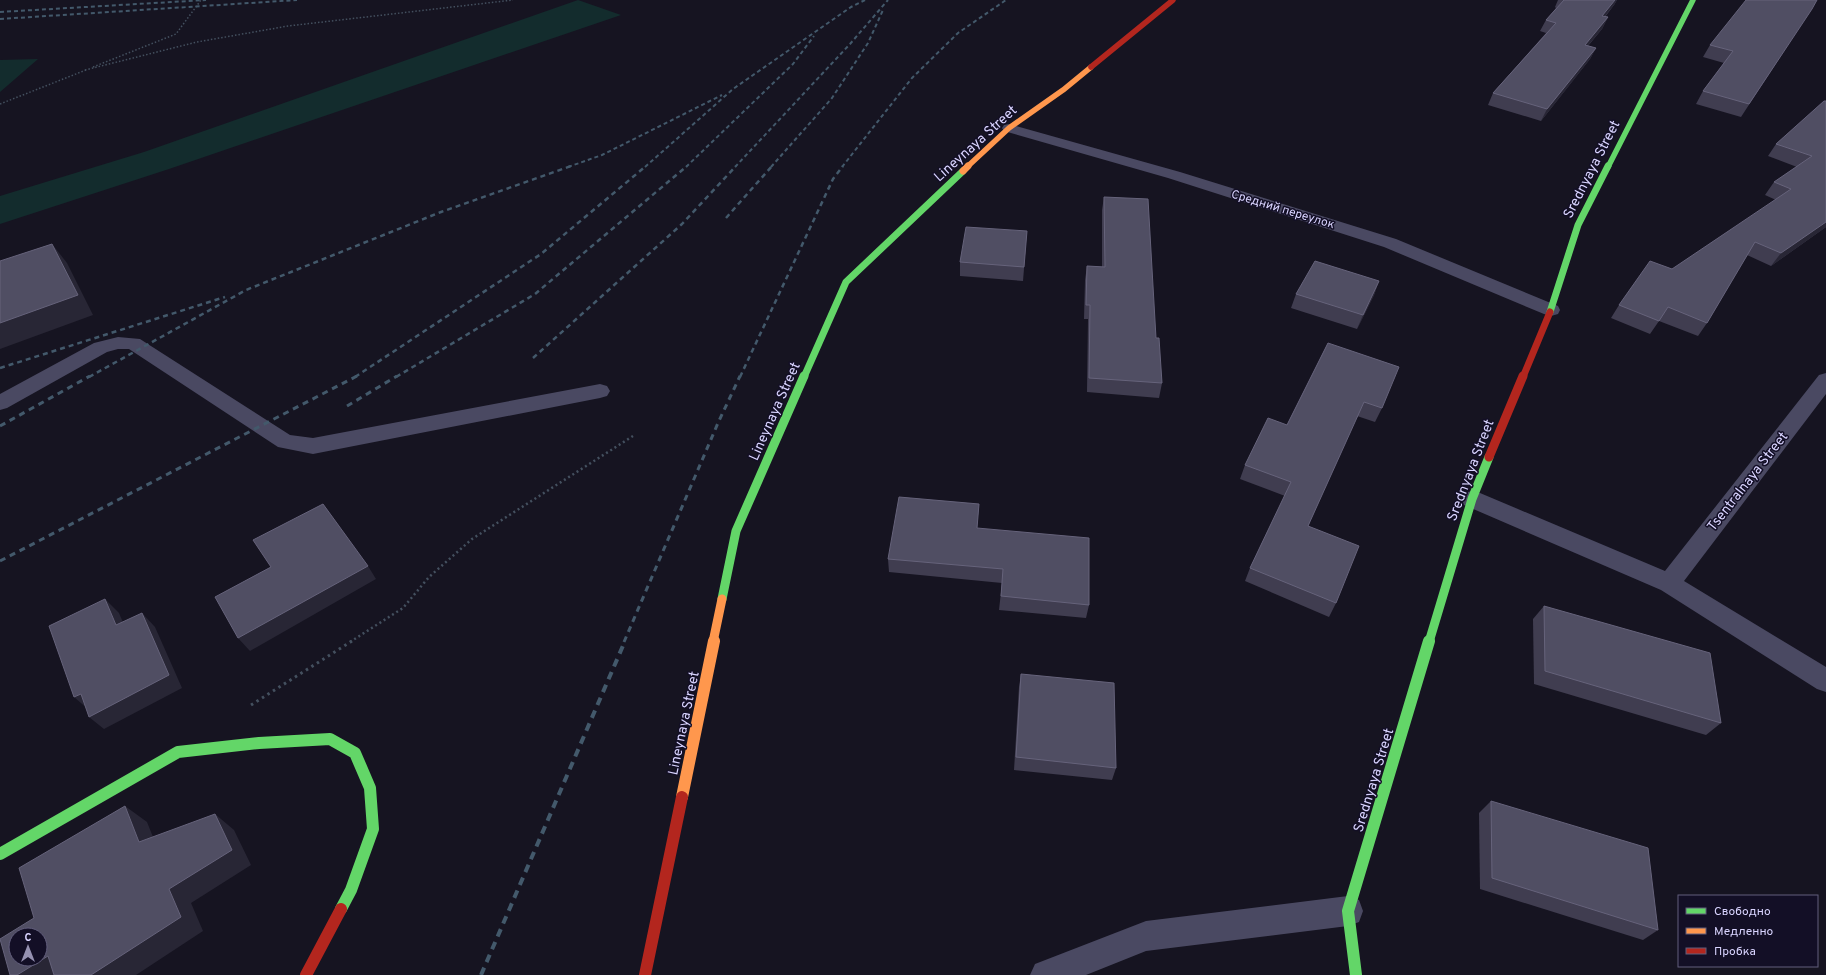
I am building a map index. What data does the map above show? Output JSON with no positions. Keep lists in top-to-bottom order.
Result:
{
  "streets": {
    "street": [
      "Lineynaya Street",
      "Srednyaya Street",
      "Средний переулок",
      "Tsentralnaya Street"
    ]
  },
  "crossings": [
    ["Lineynaya Street", "Средний переулок"],
    ["Srednyaya Street", "Средний переулок"]
  ],
  "legend": ["Свободно", "Медленно", "Пробка"],
  "north": "top"
}
